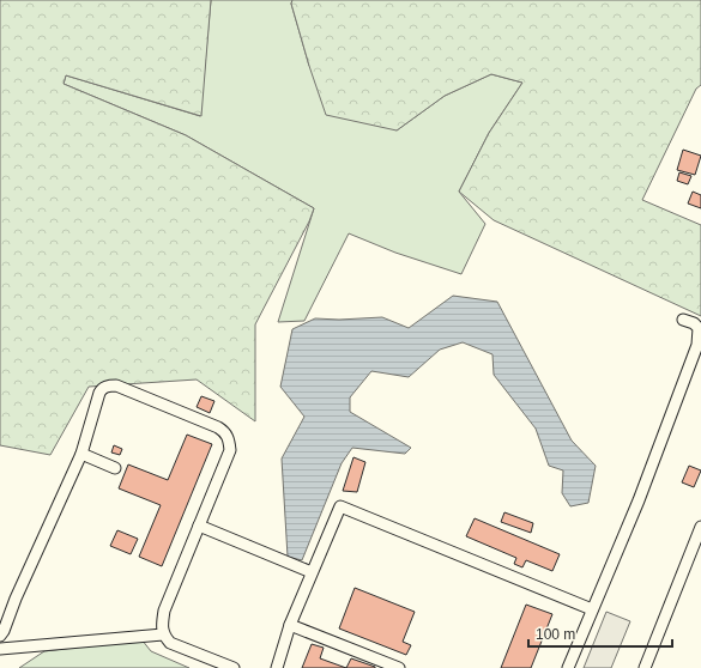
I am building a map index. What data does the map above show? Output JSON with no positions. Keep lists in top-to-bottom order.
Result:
{
  "scale_bar": "100 m"
}
